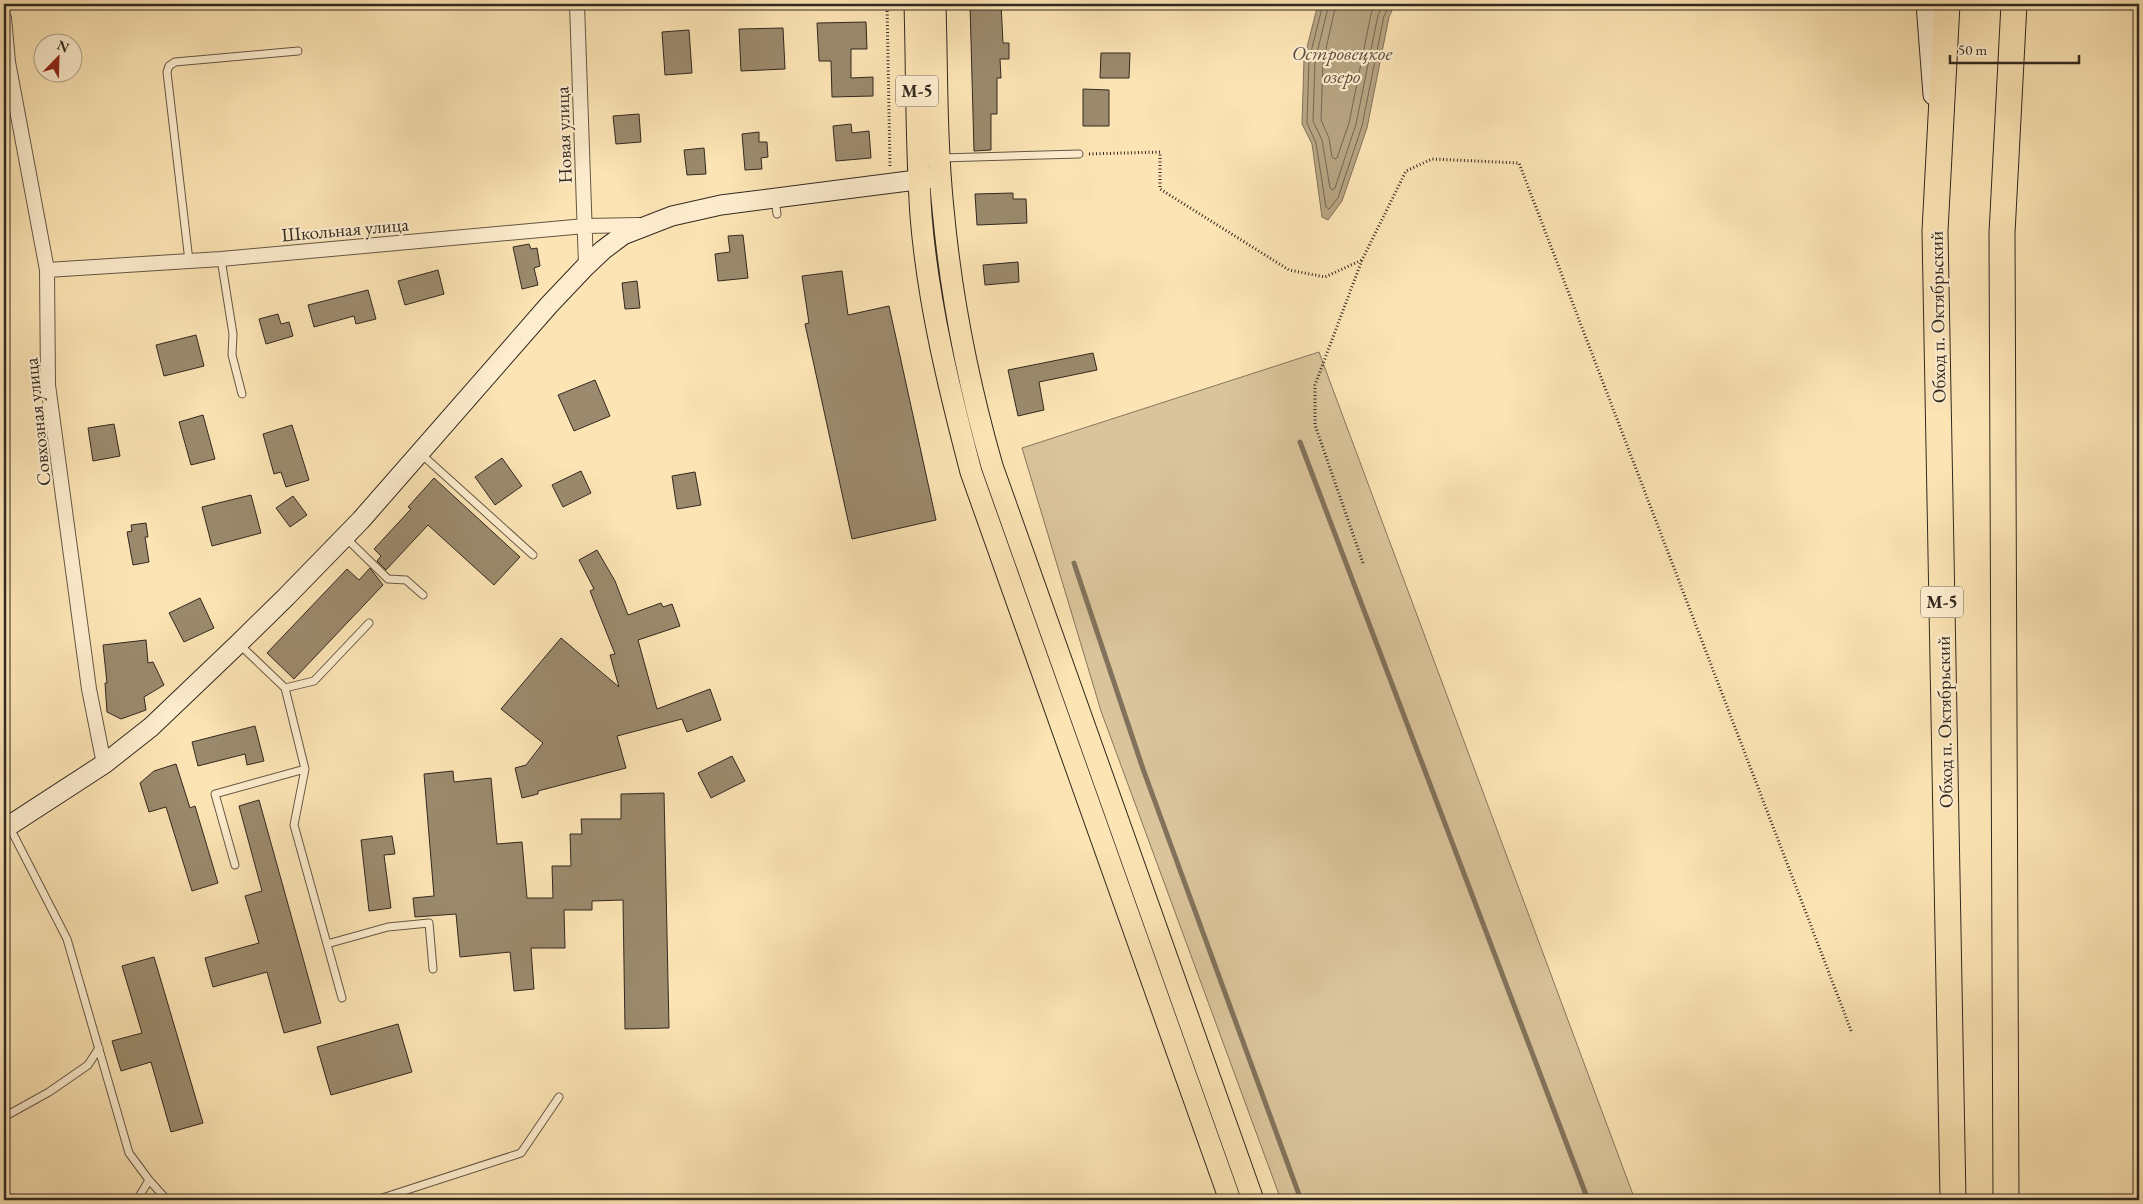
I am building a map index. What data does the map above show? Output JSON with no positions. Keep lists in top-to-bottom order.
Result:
{
  "streets": {
    "highway": ["М-5", "Обход п. Октябрьский"],
    "street": ["Новая улица", "Школьная улица", "Совхозная улица"]
  },
  "crossings": [
    ["Новая улица", "Школьная улица"],
    ["Школьная улица", "Совхозная улица"]
  ],
  "water": ["Островецкое озеро"],
  "scale_bar": "50 m",
  "north": "top right"
}
